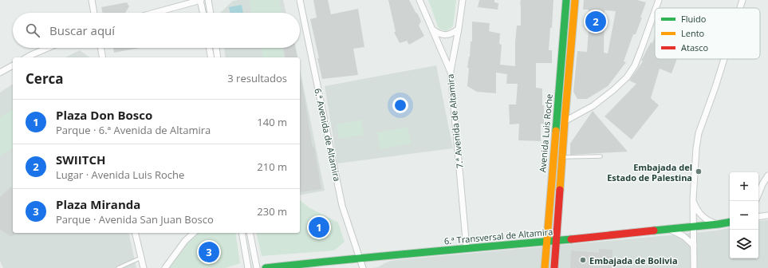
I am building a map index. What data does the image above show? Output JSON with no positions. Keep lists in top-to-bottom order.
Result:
{
  "streets": {
    "main road": ["Avenida Luis Roche", "6.ª Transversal de Altamira"],
    "street": ["7.ª Avenida de Altamira", "6.ª Avenida de Altamira"]
  },
  "crossings": [
    ["7.ª Avenida de Altamira", "6.ª Transversal de Altamira"],
    ["Avenida Luis Roche", "6.ª Transversal de Altamira"],
    ["6.ª Avenida de Altamira", "6.ª Transversal de Altamira"]
  ],
  "places": ["Embajada del Estado de Palestina", "Embajada de Bolivia"],
  "legend": ["Fluido", "Lento", "Atasco"],
  "page": {
    "pins": ["2", "1", "3"],
    "search": "Buscar aquí",
    "heading": ["Cerca", "3 resultados"],
    "list": [
      {
        "mark": "1",
        "name": "Plaza Don Bosco",
        "note": "Parque · 6.ª Avenida de Altamira",
        "value": "140 m"
      },
      {
        "mark": "2",
        "name": "SWIITCH",
        "note": "Lugar · Avenida Luis Roche",
        "value": "210 m"
      },
      {
        "mark": "3",
        "name": "Plaza Miranda",
        "note": "Parque · Avenida San Juan Bosco",
        "value": "230 m"
      }
    ],
    "map_buttons": ["+", "−"]
  }
}
